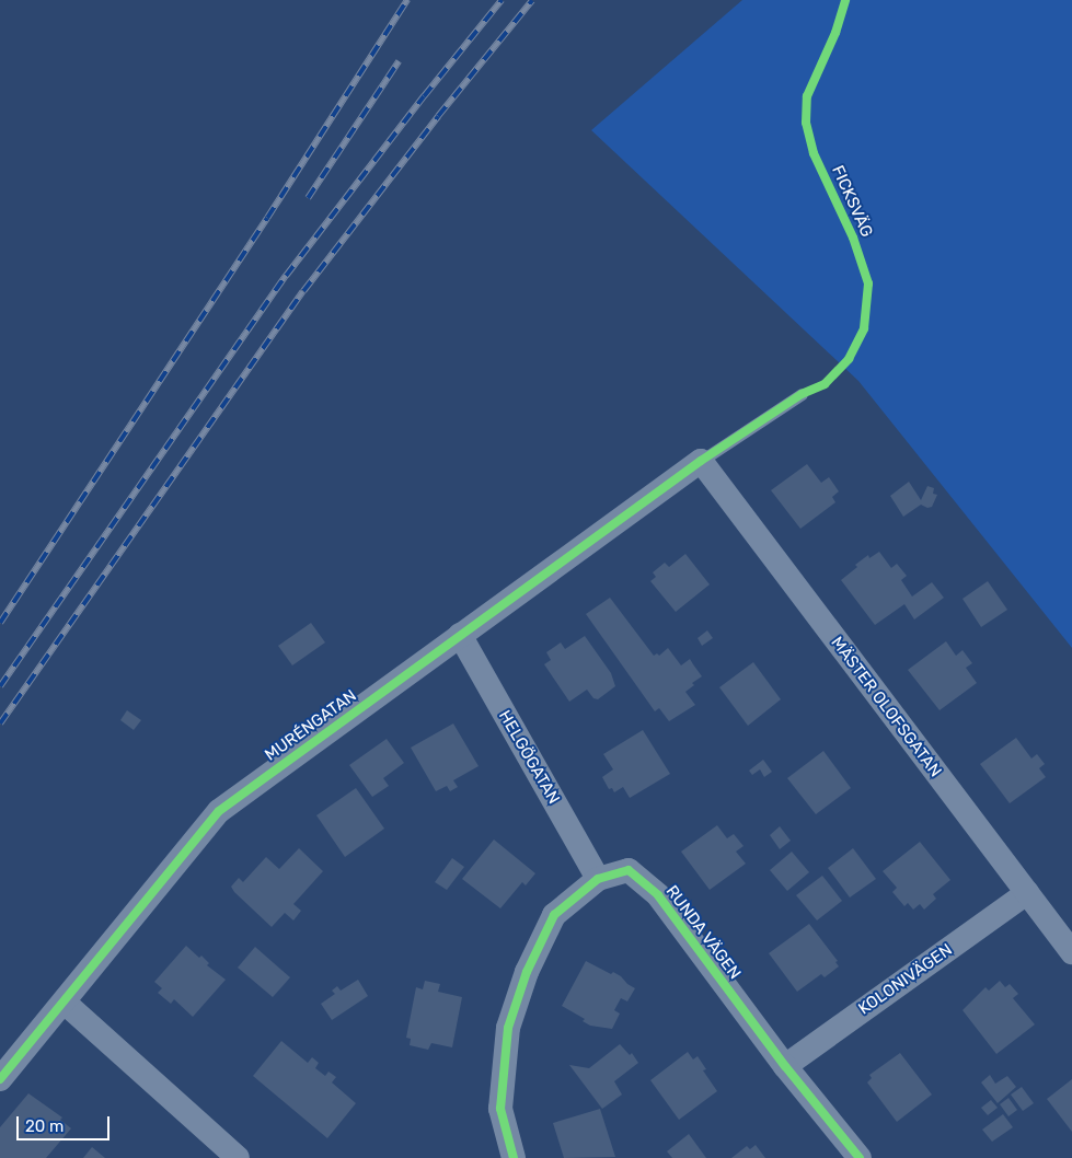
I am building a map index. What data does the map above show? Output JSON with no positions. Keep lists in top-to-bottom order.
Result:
{
  "streets": {
    "street": [
      "MÄSTER OLOFSGATAN",
      "MURÉNGATAN",
      "HELGÖGATAN",
      "RUNDA VÄGEN",
      "KOLONIVÄGEN"
    ],
    "cycle path": ["FICKSVÄG"]
  },
  "crossings": [
    ["MÄSTER OLOFSGATAN", "MURÉNGATAN"],
    ["MÄSTER OLOFSGATAN", "KOLONIVÄGEN"],
    ["MURÉNGATAN", "HELGÖGATAN"],
    ["HELGÖGATAN", "RUNDA VÄGEN"],
    ["RUNDA VÄGEN", "KOLONIVÄGEN"]
  ],
  "scale_bar": "20 m"
}
